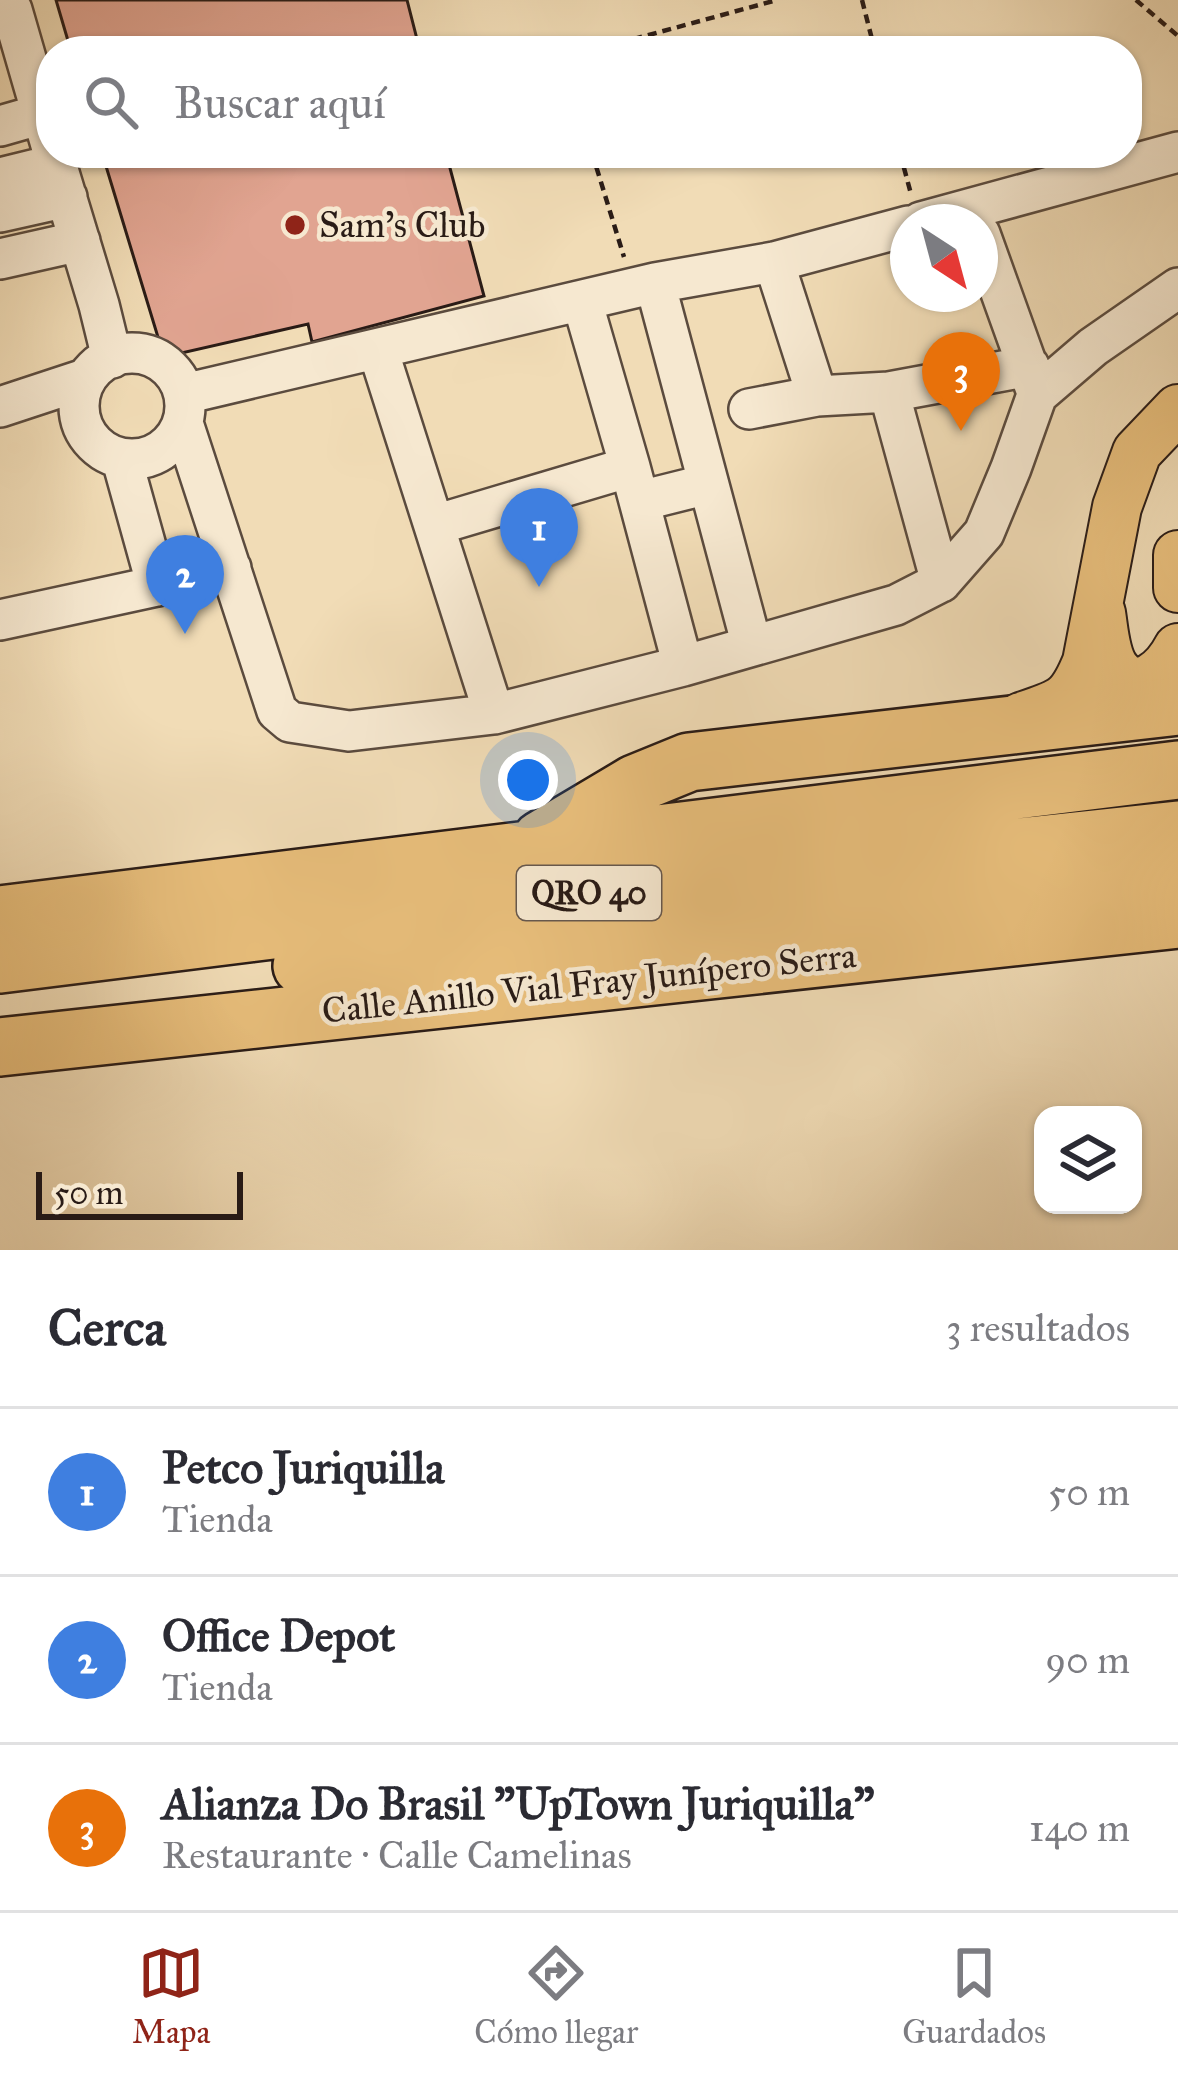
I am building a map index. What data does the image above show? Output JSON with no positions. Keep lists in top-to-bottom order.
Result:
{
  "streets": {
    "highway": ["QRO 40", "Calle Anillo Vial Fray Junípero Serra"]
  },
  "places": ["Sam's Club"],
  "scale_bar": "50 m",
  "north": "bottom right",
  "page": {
    "search": "Buscar aquí",
    "pins": ["3", "1", "2"],
    "scale": "50 m",
    "heading": ["Cerca", "3 resultados"],
    "list": [
      {
        "mark": "1",
        "name": "Petco Juriquilla",
        "note": "Tienda",
        "value": "50 m"
      },
      {
        "mark": "2",
        "name": "Office Depot",
        "note": "Tienda",
        "value": "90 m"
      },
      {
        "mark": "3",
        "name": "Alianza Do Brasil \"UpTown Juriquilla\"",
        "note": "Restaurante · Calle Camelinas",
        "value": "140 m"
      }
    ],
    "nav": ["Mapa", "Cómo llegar", "Guardados"]
  }
}
